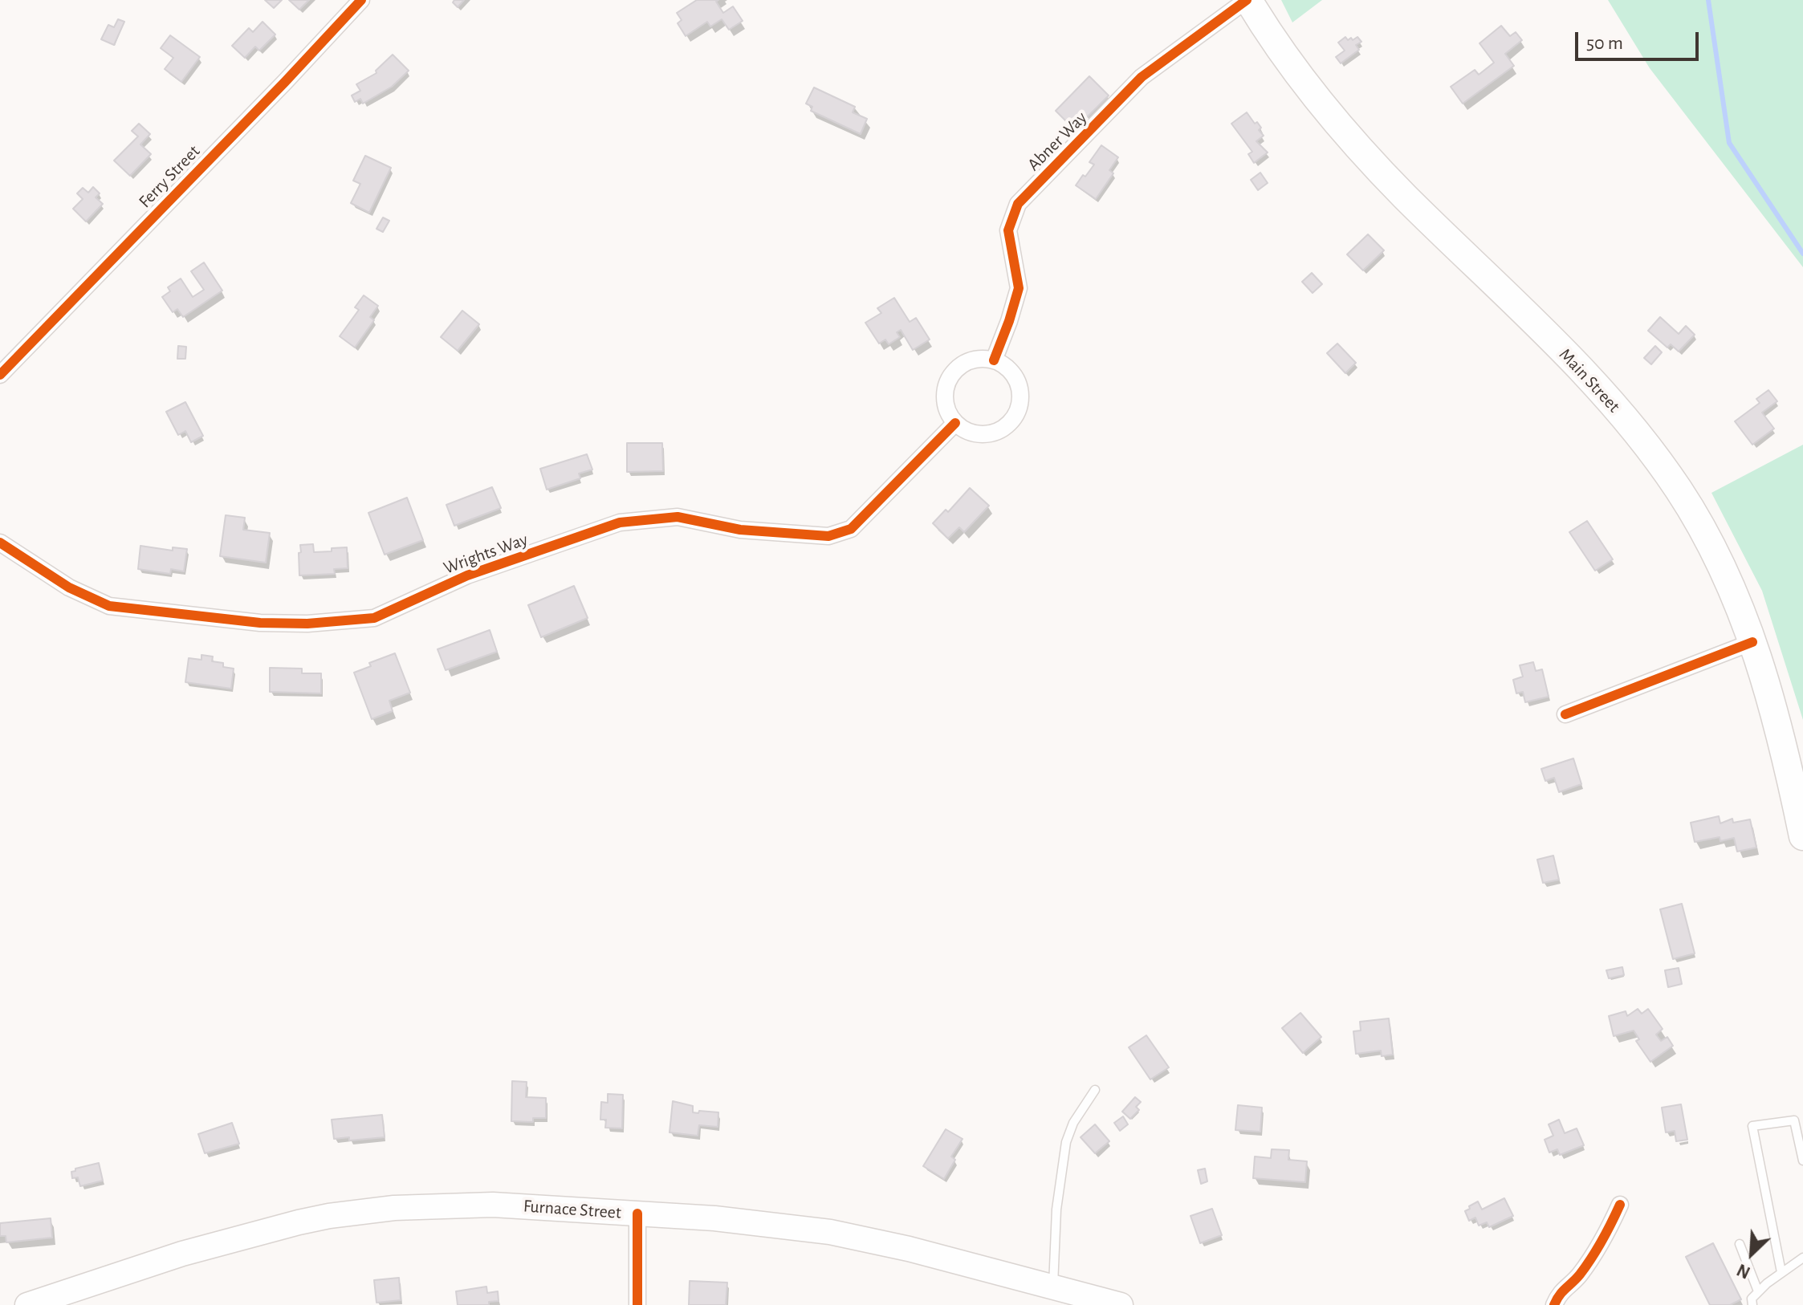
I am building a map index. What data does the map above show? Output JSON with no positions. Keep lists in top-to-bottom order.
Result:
{
  "streets": {
    "main road": ["Main Street", "Furnace Street"],
    "street": ["Abner Way", "Ferry Street", "Wrights Way"]
  },
  "crossings": [
    ["Abner Way", "Main Street"],
    ["Abner Way", "Wrights Way"]
  ],
  "scale_bar": "50 m",
  "north": "bottom left"
}
